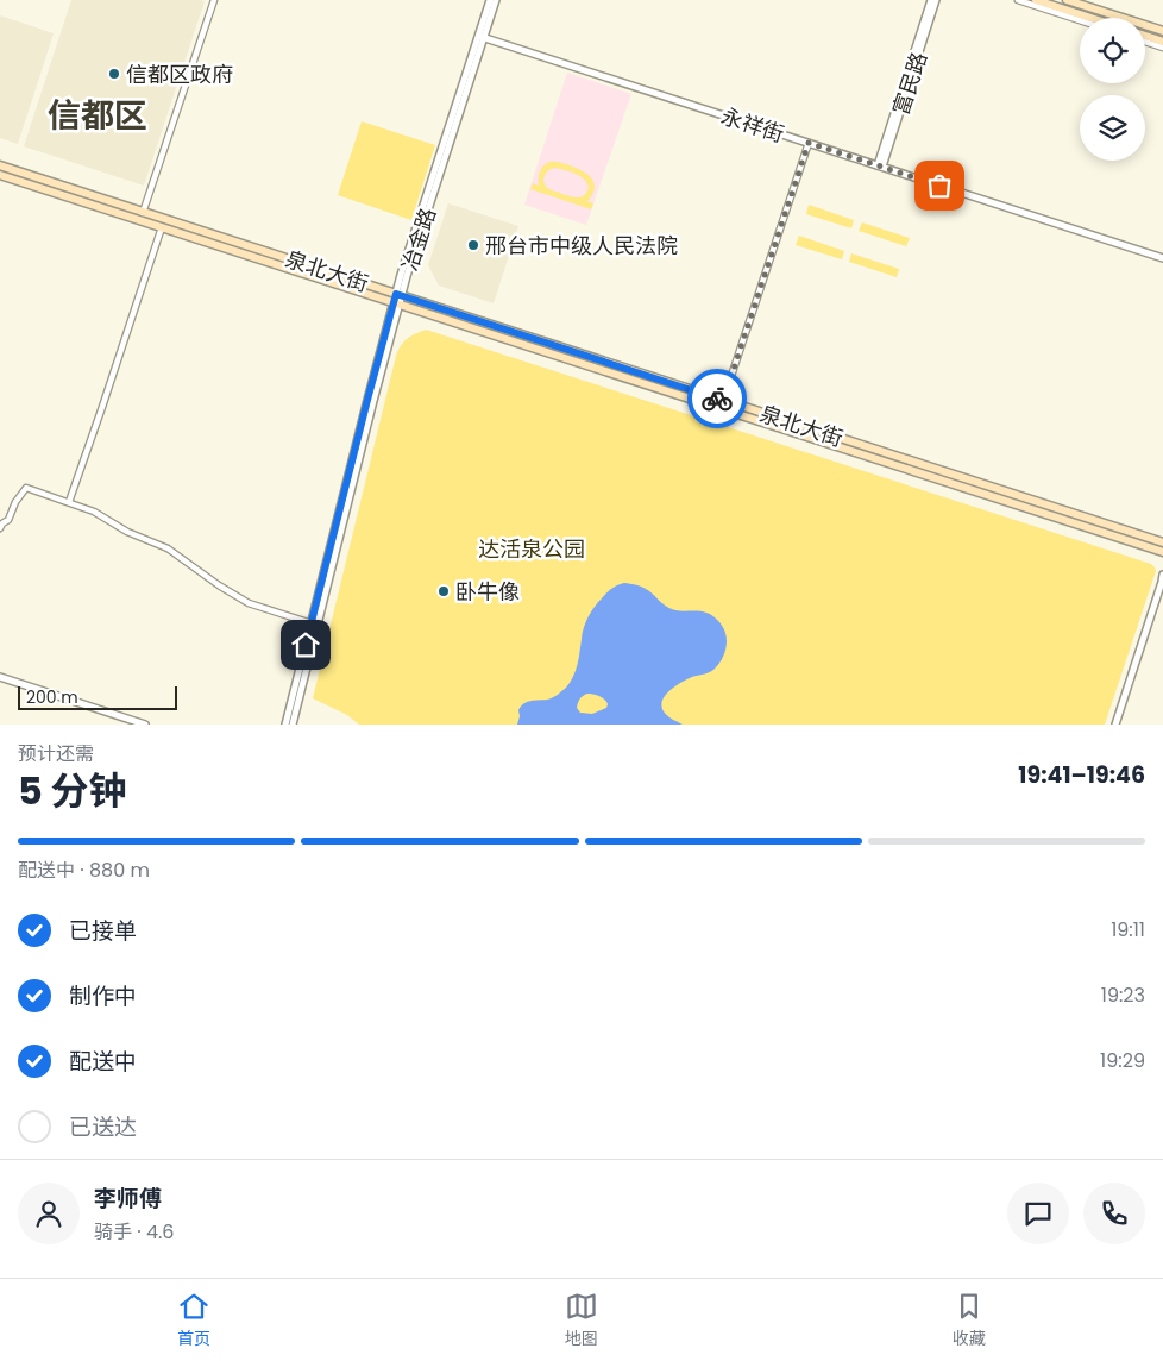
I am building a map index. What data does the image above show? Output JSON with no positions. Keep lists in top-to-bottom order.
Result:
{
  "streets": {
    "main road": ["泉北大街"],
    "street": ["富民路", "永祥街", "冶金路"]
  },
  "crossings": [
    ["富民路", "永祥街"],
    ["永祥街", "冶金路"],
    ["冶金路", "泉北大街"]
  ],
  "districts": ["信都区"],
  "parks": ["达活泉公园"],
  "places": ["信都区政府", "邢台市中级人民法院", "卧牛像"],
  "scale_bar": "200 m",
  "page": {
    "scale": "200 m",
    "heading": ["5 分钟", "预计还需", "19:41–19:46"],
    "panel": ["李师傅", "骑手 · 4.6"],
    "bar": "配送中 · 880 m",
    "list": [
      ["已接单", "19:11"],
      ["制作中", "19:23"],
      ["配送中", "19:29"],
      "已送达"
    ],
    "tabs": ["首页", "地图", "收藏"]
  }
}
